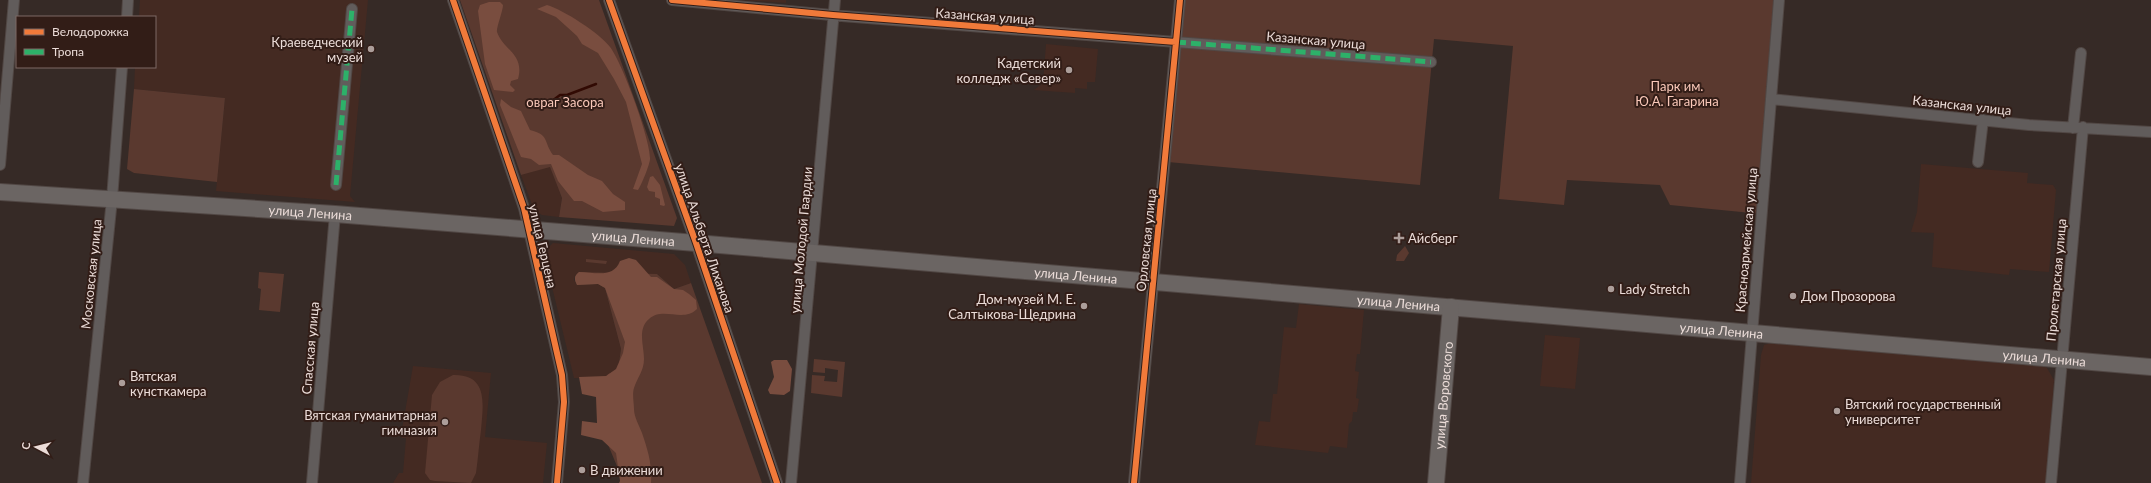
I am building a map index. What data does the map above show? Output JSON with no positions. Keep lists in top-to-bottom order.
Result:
{
  "streets": {
    "main road": ["улица Ленина", "улица Воровского"],
    "street": [
      "Казанская улица",
      "улица Альберта Лиханова",
      "улица Молодой Гвардии",
      "Орловская улица",
      "Красноармейская улица",
      "улица Герцена",
      "Московская улица",
      "Пролетарская улица",
      "Спасская улица"
    ]
  },
  "crossings": [
    ["Казанская улица", "улица Молодой Гвардии"],
    ["Казанская улица", "Орловская улица"],
    ["Казанская улица", "Красноармейская улица"],
    ["Казанская улица", "Пролетарская улица"],
    ["улица Ленина", "улица Альберта Лиханова"],
    ["улица Ленина", "улица Молодой Гвардии"],
    ["улица Ленина", "Орловская улица"],
    ["улица Ленина", "Красноармейская улица"],
    ["улица Ленина", "улица Герцена"],
    ["улица Ленина", "Московская улица"],
    ["улица Ленина", "Пролетарская улица"],
    ["улица Ленина", "Спасская улица"],
    ["улица Ленина", "улица Воровского"]
  ],
  "parks": ["Парк им. Ю.А. Гагарина", "овраг Засора"],
  "places": {
    "other": [
      "Краеведческий музей",
      "Кадетский колледж «Север»",
      "Lady Stretch",
      "Дом Прозорова",
      "Дом-музей М. Е. Салтыкова-Щедрина",
      "Вятская кунсткамера",
      "Вятский государственный университет",
      "Вятская гуманитарная гимназия",
      "В движении"
    ],
    "health": ["Айсберг"]
  },
  "legend": ["Велодорожка", "Тропа"],
  "north": "left"
}
